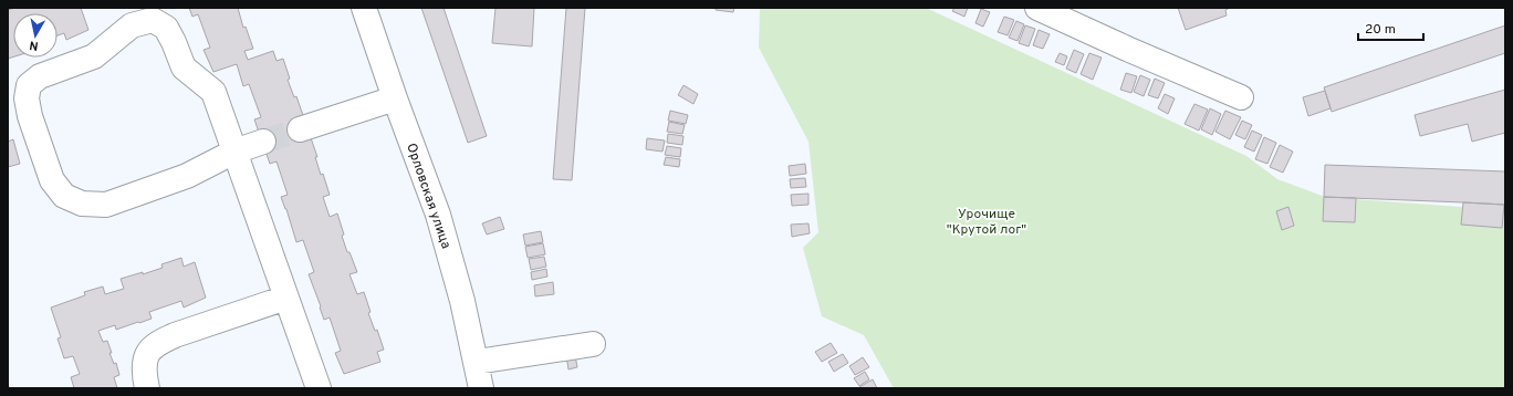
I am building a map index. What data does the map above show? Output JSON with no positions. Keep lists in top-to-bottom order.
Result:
{
  "streets": {
    "street": ["Орловская улица"]
  },
  "parks": ["Урочище \"Крутой лог\""],
  "scale_bar": "20 m",
  "north": "bottom"
}
